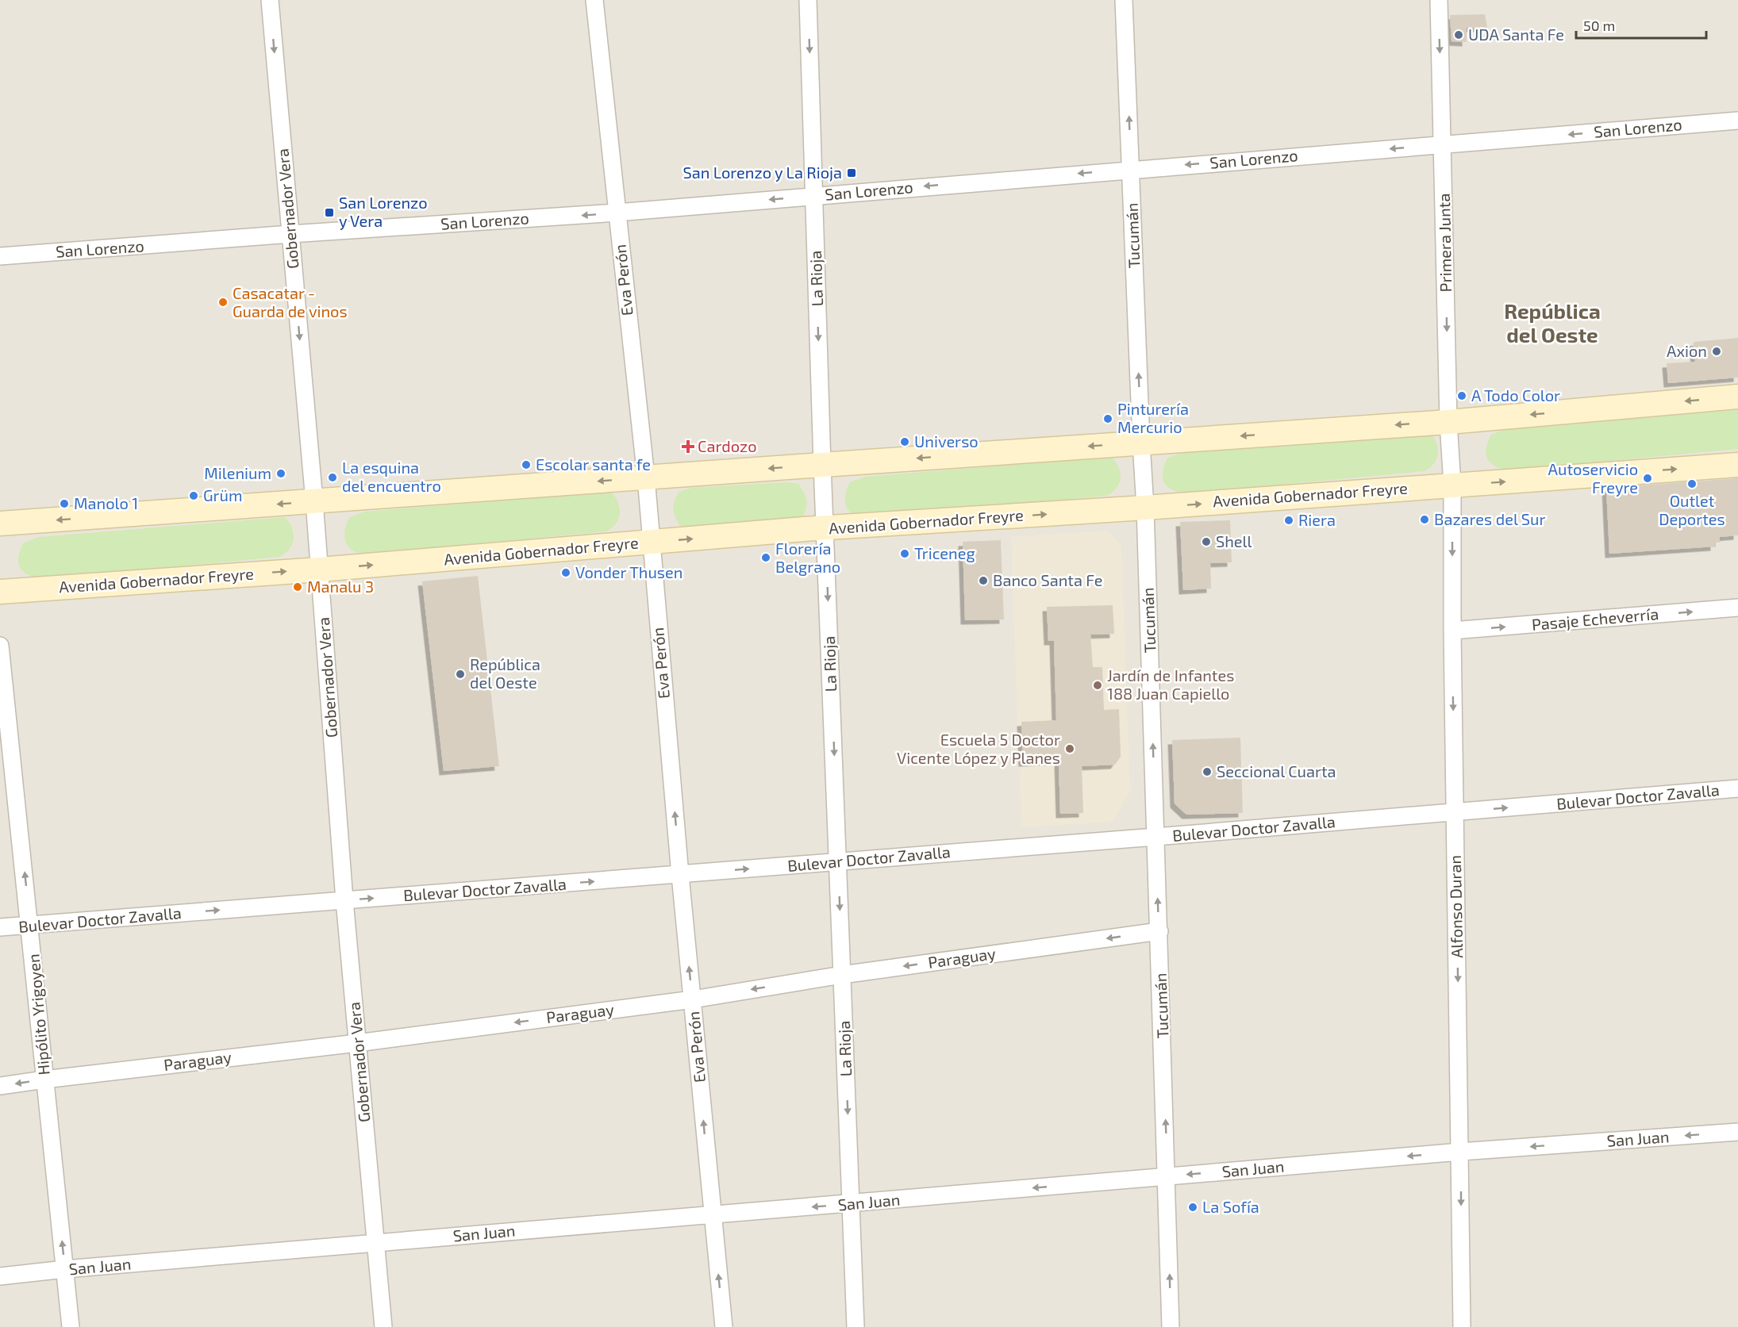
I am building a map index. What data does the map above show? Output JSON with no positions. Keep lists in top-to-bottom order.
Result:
{
  "streets": {
    "main road": ["Avenida Gobernador Freyre"],
    "street": [
      "San Lorenzo",
      "Gobernador Vera",
      "Tucumán",
      "Primera Junta",
      "La Rioja",
      "Eva Perón",
      "Pasaje Echeverría",
      "Bulevar Doctor Zavalla",
      "Alfonso Duran",
      "Paraguay",
      "Hipólito Yrigoyen",
      "San Juan"
    ]
  },
  "crossings": [
    ["San Lorenzo", "Gobernador Vera"],
    ["San Lorenzo", "Tucumán"],
    ["San Lorenzo", "Primera Junta"],
    ["San Lorenzo", "La Rioja"],
    ["San Lorenzo", "Eva Perón"],
    ["Gobernador Vera", "Avenida Gobernador Freyre"],
    ["Gobernador Vera", "Bulevar Doctor Zavalla"],
    ["Gobernador Vera", "Paraguay"],
    ["Gobernador Vera", "San Juan"],
    ["Tucumán", "Avenida Gobernador Freyre"],
    ["Tucumán", "Bulevar Doctor Zavalla"],
    ["Tucumán", "Paraguay"],
    ["Tucumán", "San Juan"],
    ["Primera Junta", "Avenida Gobernador Freyre"],
    ["Primera Junta", "Alfonso Duran"],
    ["La Rioja", "Avenida Gobernador Freyre"],
    ["La Rioja", "Bulevar Doctor Zavalla"],
    ["La Rioja", "Paraguay"],
    ["La Rioja", "San Juan"],
    ["Eva Perón", "Avenida Gobernador Freyre"],
    ["Eva Perón", "Bulevar Doctor Zavalla"],
    ["Eva Perón", "Paraguay"],
    ["Eva Perón", "San Juan"],
    ["Avenida Gobernador Freyre", "Alfonso Duran"],
    ["Pasaje Echeverría", "Alfonso Duran"],
    ["Bulevar Doctor Zavalla", "Alfonso Duran"],
    ["Bulevar Doctor Zavalla", "Hipólito Yrigoyen"],
    ["Alfonso Duran", "San Juan"],
    ["Paraguay", "Hipólito Yrigoyen"],
    ["Hipólito Yrigoyen", "San Juan"]
  ],
  "one_way": [
    "San Lorenzo",
    "Gobernador Vera",
    "Tucumán",
    "Primera Junta",
    "La Rioja",
    "Eva Perón",
    "Pasaje Echeverría",
    "Bulevar Doctor Zavalla",
    "Alfonso Duran",
    "Paraguay",
    "Hipólito Yrigoyen",
    "San Juan"
  ],
  "districts": ["República del Oeste"],
  "places": {
    "other": [
      "UDA Santa Fe",
      "Casacatar - Guarda de vinos",
      "Axion",
      "A Todo Color",
      "Pinturería Mercurio",
      "Universo",
      "Escolar santa fe",
      "Milenium",
      "La esquina del encuentro",
      "Autoservicio Freyre",
      "Outlet Deportes",
      "Grüm",
      "Manolo 1",
      "Bazares del Sur",
      "Riera",
      "Shell",
      "Triceneg",
      "Florería Belgrano",
      "Vonder Thusen",
      "Banco Santa Fe",
      "Manalu 3",
      "República del Oeste",
      "Jardín de Infantes 188 Juan Capiello",
      "Escuela 5 Doctor Vicente López y Planes",
      "Seccional Cuarta",
      "La Sofía"
    ],
    "transit": ["San Lorenzo y La Rioja", "San Lorenzo y Vera"],
    "health": ["Cardozo"]
  },
  "scale_bar": "50 m"
}
